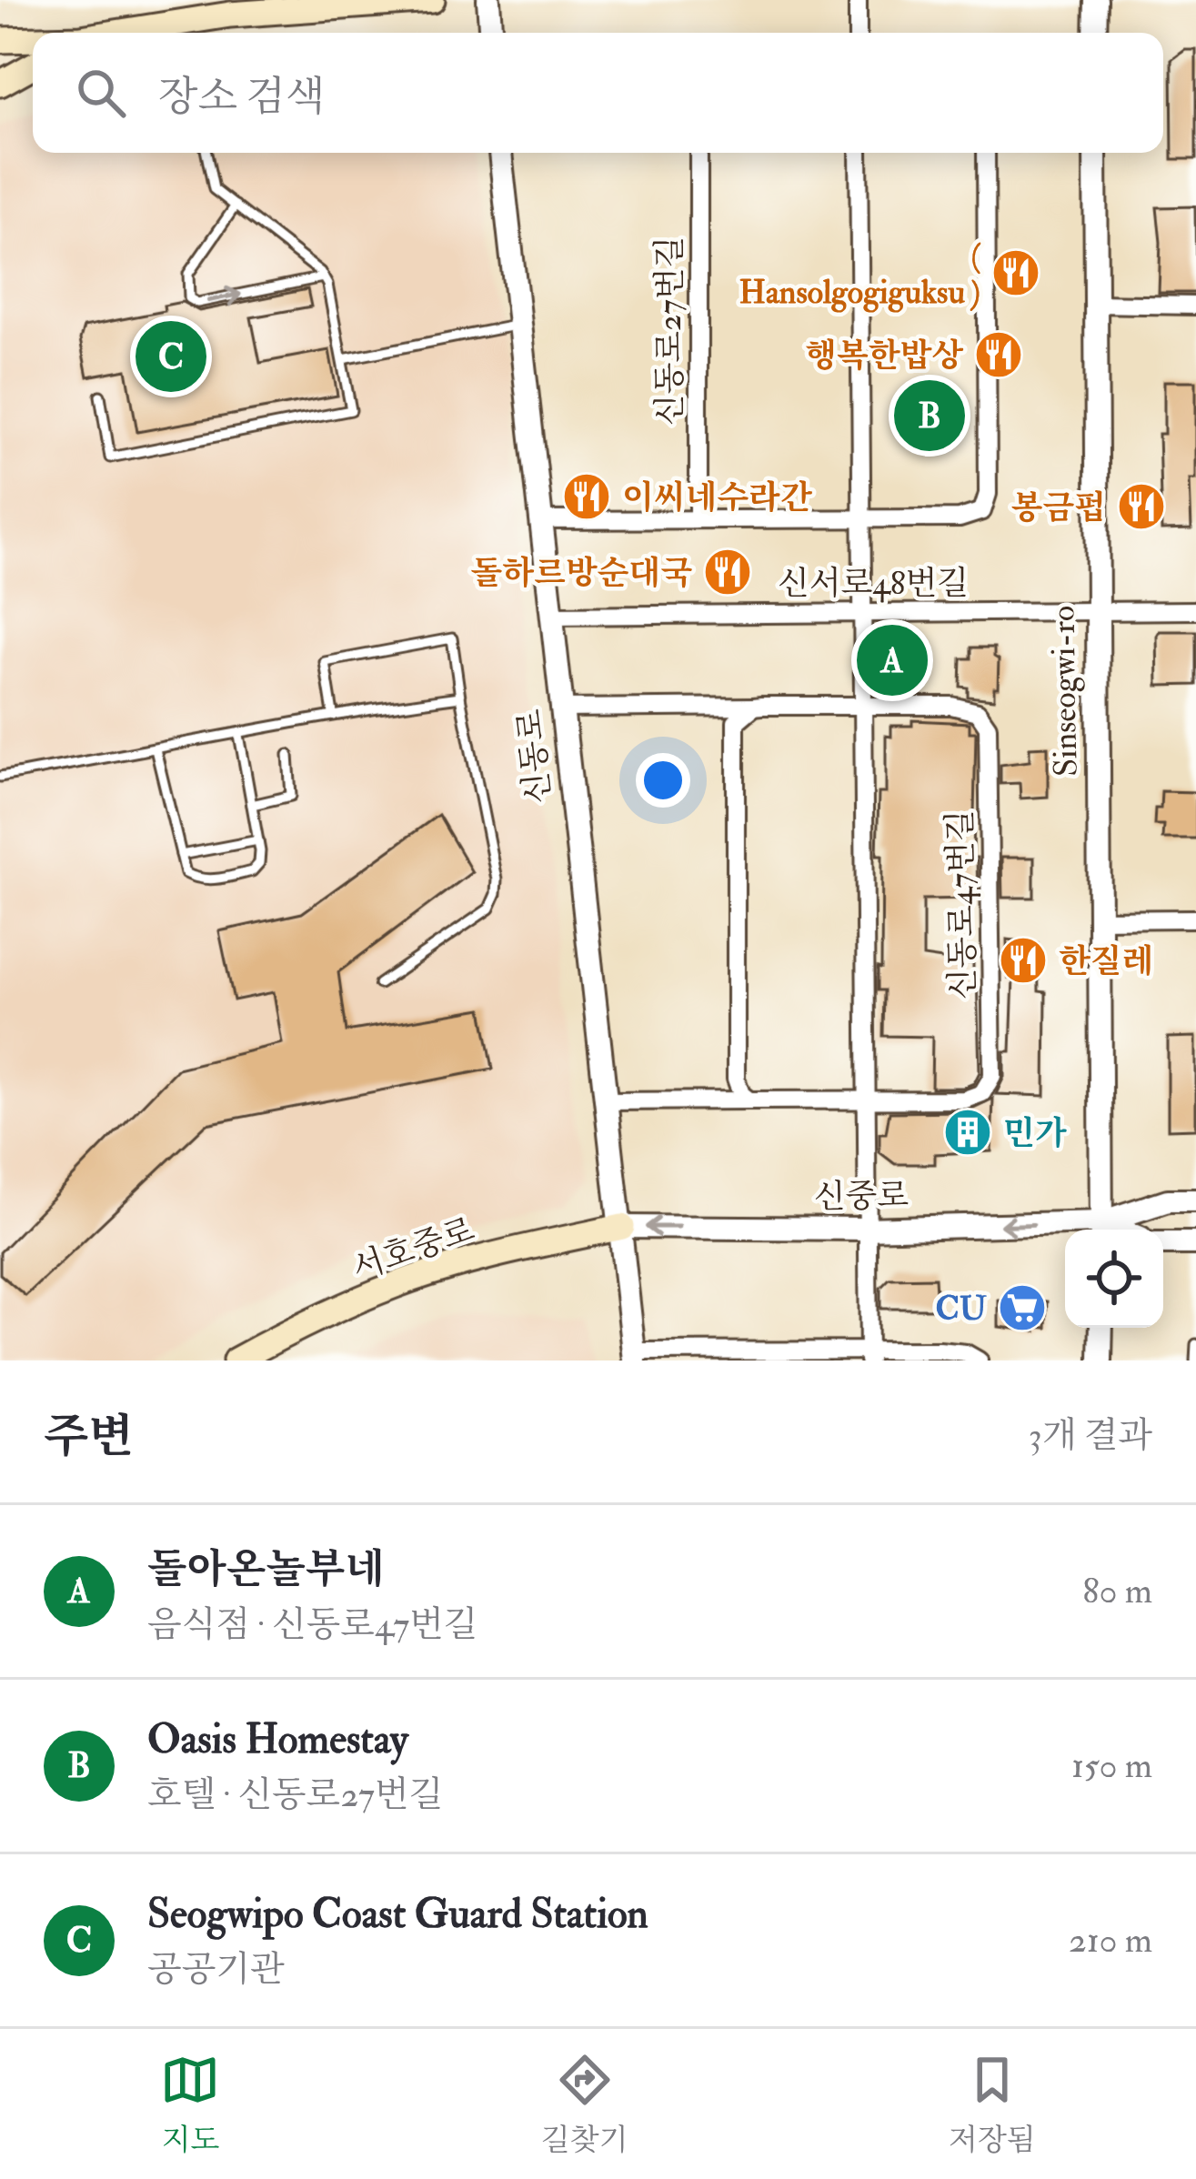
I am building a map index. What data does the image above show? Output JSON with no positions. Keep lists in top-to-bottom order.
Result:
{
  "streets": {
    "main road": ["서호중로"],
    "street": [
      "신동로27번길",
      "신서로48번길",
      "Sinseogwi-ro",
      "신동로",
      "신동로47번길",
      "신중로"
    ]
  },
  "crossings": [
    ["신서로48번길", "Sinseogwi-ro"],
    ["신서로48번길", "신동로"],
    ["신동로", "신동로47번길"],
    ["신동로", "신중로"],
    ["신동로", "서호중로"],
    ["신중로", "서호중로"]
  ],
  "places": {
    "restaurant": [
      "( Hansolgogiguksu )",
      "행복한밥상",
      "이씨네수라간",
      "봉금펍",
      "돌하르방순대국",
      "한질레"
    ],
    "building": ["민가"],
    "supermarket": ["CU"]
  },
  "page": {
    "search": "장소 검색",
    "pins": ["C", "B", "A"],
    "heading": ["주변", "3개 결과"],
    "list": [
      {
        "mark": "A",
        "name": "돌아온놀부네",
        "note": "음식점 · 신동로47번길",
        "value": "80 m"
      },
      {
        "mark": "B",
        "name": "Oasis Homestay",
        "note": "호텔 · 신동로27번길",
        "value": "150 m"
      },
      {
        "mark": "C",
        "name": "Seogwipo Coast Guard Station",
        "note": "공공기관",
        "value": "210 m"
      }
    ],
    "nav": ["지도", "길찾기", "저장됨"]
  }
}
